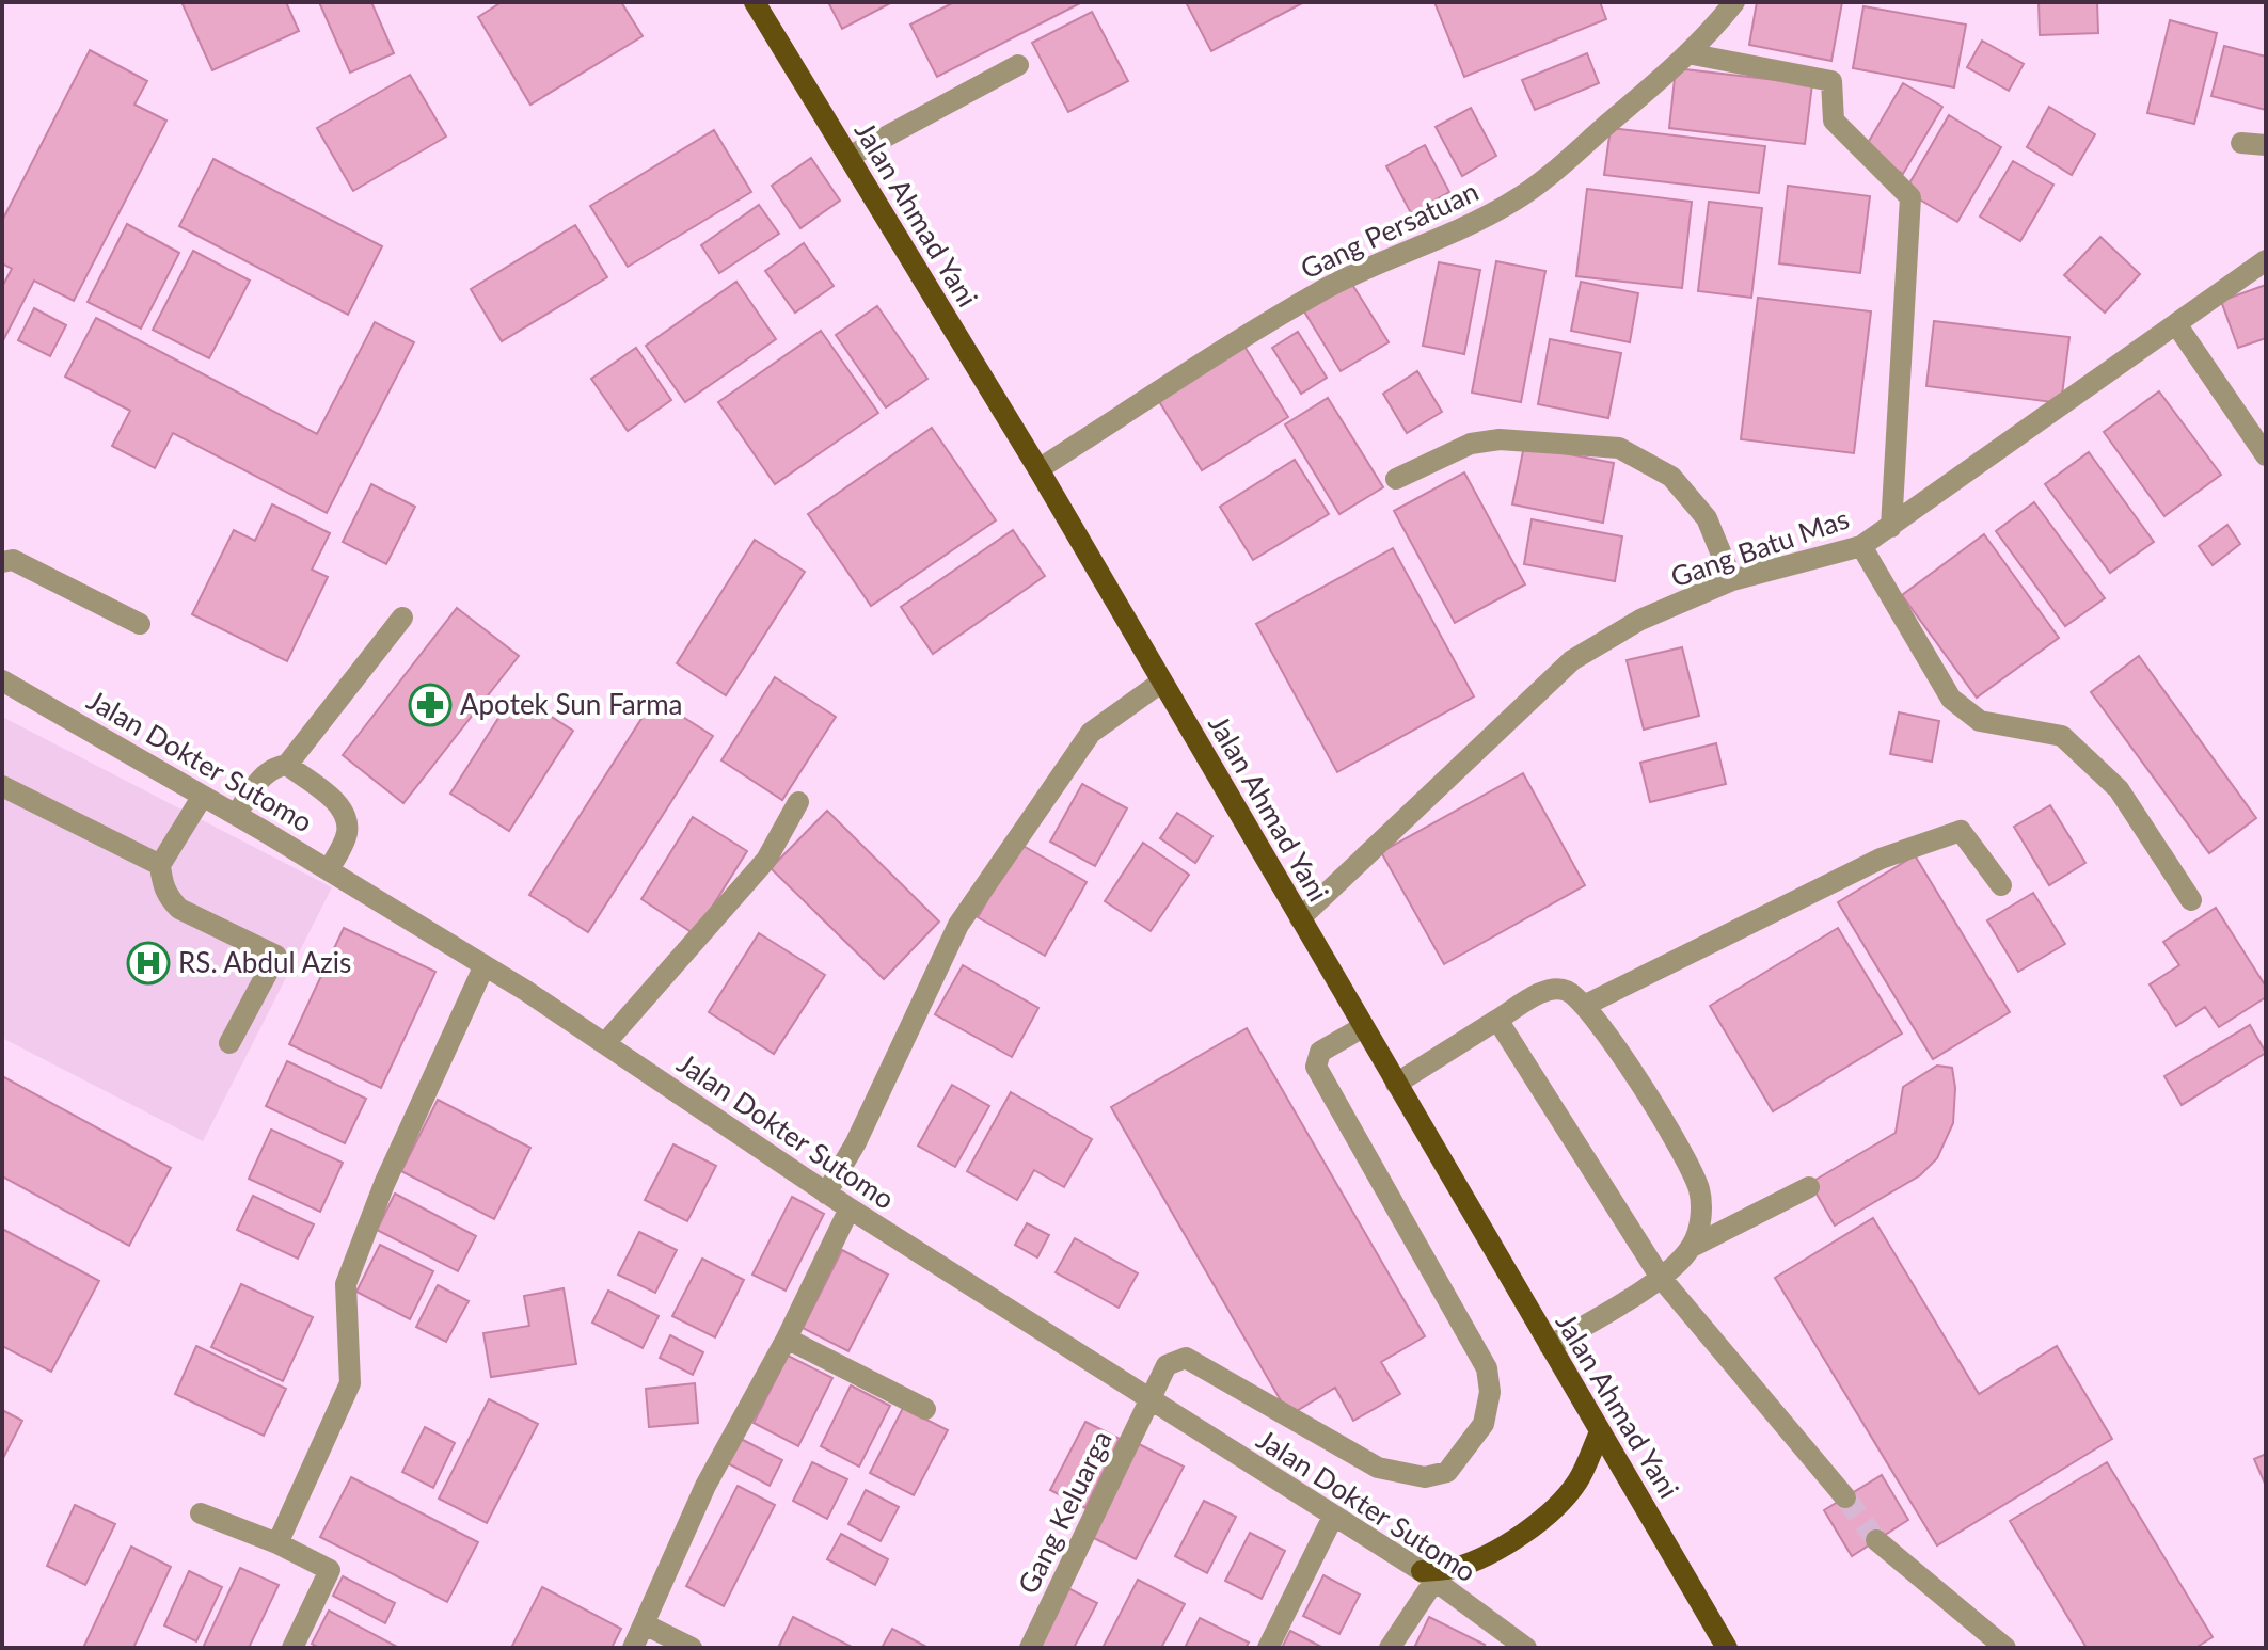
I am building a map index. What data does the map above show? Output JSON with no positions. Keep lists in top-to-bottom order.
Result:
{
  "streets": {
    "main road": ["Jalan Ahmad Yani"],
    "street": [
      "Gang Persatuan",
      "Gang Batu Mas",
      "Jalan Dokter Sutomo",
      "Gang Keluarga"
    ]
  },
  "crossings": [
    ["Jalan Ahmad Yani", "Gang Persatuan"],
    ["Jalan Ahmad Yani", "Gang Batu Mas"],
    ["Jalan Ahmad Yani", "Gang Keluarga"],
    ["Jalan Dokter Sutomo", "Gang Keluarga"]
  ],
  "places": {
    "pharmacy": ["Apotek Sun Farma"],
    "hospital": ["RS. Abdul Azis"]
  }
}
